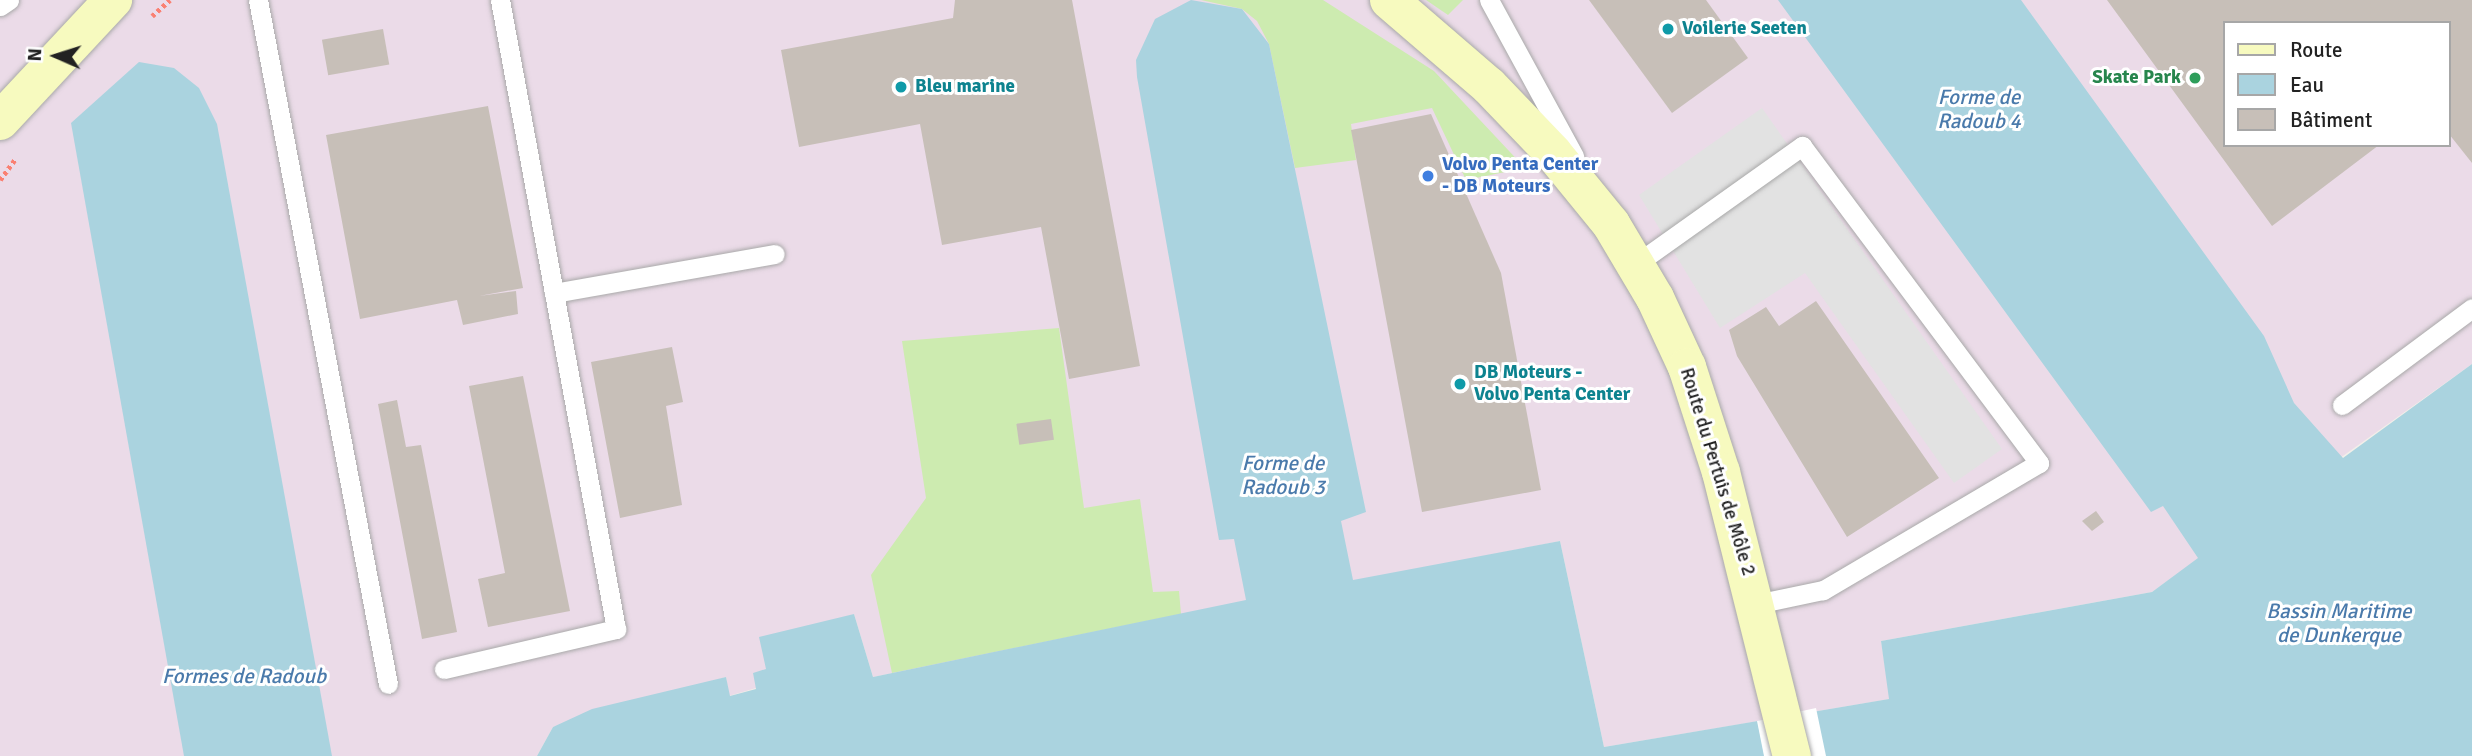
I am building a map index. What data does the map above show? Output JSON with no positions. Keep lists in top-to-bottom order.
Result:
{
  "streets": {
    "main road": ["Route du Pertuis de Môle 2"]
  },
  "water": [
    "Forme de Radoub 4",
    "Forme de Radoub 3",
    "Bassin Maritime de Dunkerque",
    "Formes de Radoub"
  ],
  "places": [
    "Voilerie Seeten",
    "Skate Park",
    "Bleu marine",
    "Volvo Penta Center - DB Moteurs",
    "DB Moteurs - Volvo Penta Center"
  ],
  "legend": ["Route", "Eau", "Bâtiment"],
  "north": "left"
}
